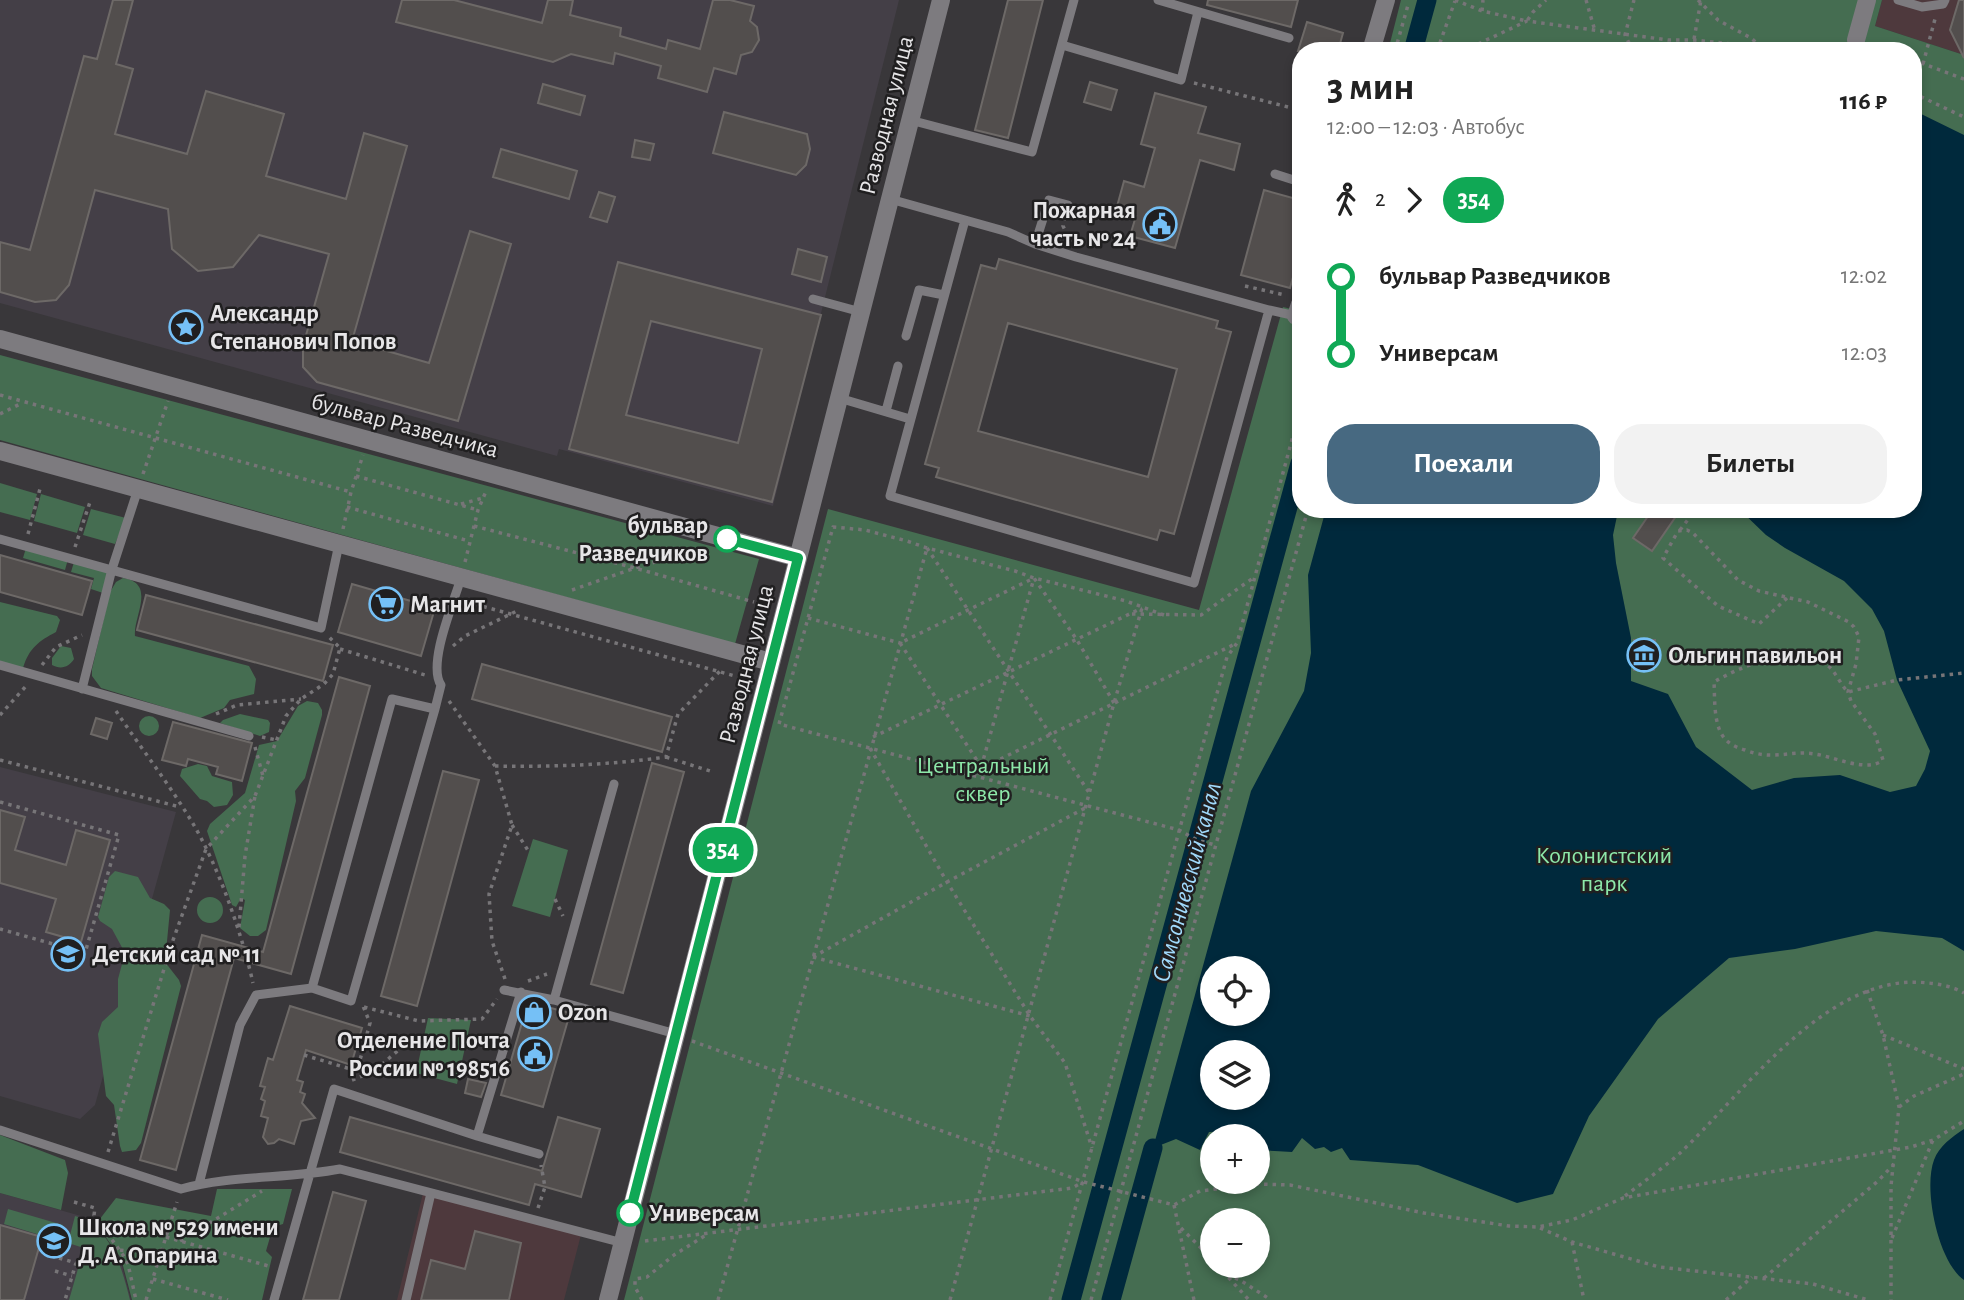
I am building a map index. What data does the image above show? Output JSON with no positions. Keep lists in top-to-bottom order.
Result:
{
  "streets": {
    "street": ["Разводная улица", "бульвар Разведчика"]
  },
  "crossings": [
    ["Разводная улица", "бульвар Разведчика"]
  ],
  "water": ["Самсониевский канал"],
  "parks": ["Центральный сквер", "Колонистский парк"],
  "places": {
    "public building": ["Пожарная часть № 24", "Отделение Почта России № 198516"],
    "place": ["Александр Степанович Попов"],
    "other": ["бульвар Разведчиков", "Универсам"],
    "supermarket": ["Магнит"],
    "museum": ["Ольгин павильон"],
    "school or university": ["Детский сад № 11", "Школа № 529 имени Д. А. Опарина"],
    "shop": ["Ozon"]
  },
  "lines": ["bus line 354"],
  "page": {
    "on_map": "354",
    "heading": ["3 мин", "12:00 – 12:03 · Автобус", "116 ₽"],
    "legs": ["2", "354"],
    "list": [
      {
        "name": "бульвар Разведчиков",
        "value": "12:02"
      },
      {
        "name": "Универсам",
        "value": "12:03"
      }
    ],
    "buttons": ["Поехали", "Билеты"],
    "map_buttons": ["+", "−"]
  }
}
